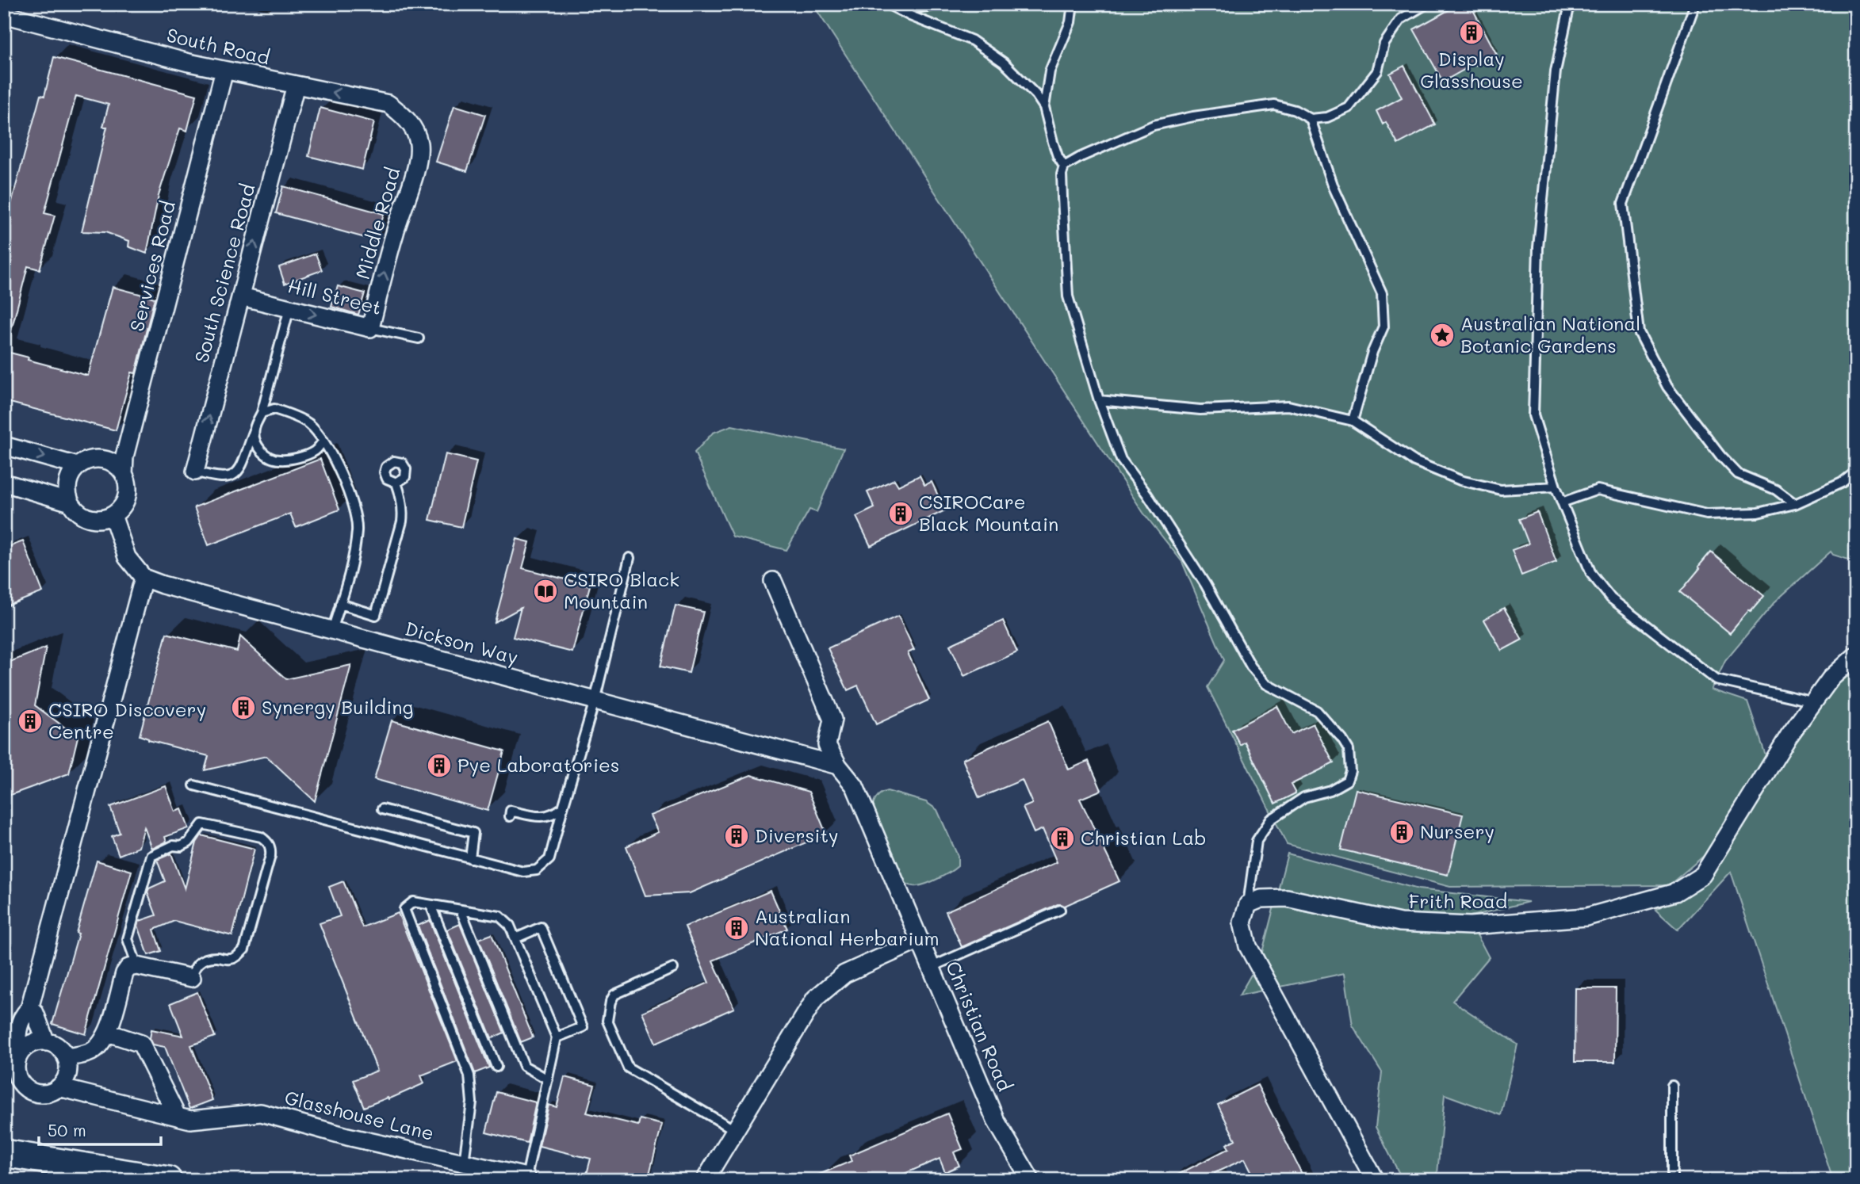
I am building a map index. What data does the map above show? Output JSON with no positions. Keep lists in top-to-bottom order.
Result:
{
  "streets": {
    "street": [
      "South Road",
      "Middle Road",
      "Services Road",
      "South Science Road",
      "Hill Street",
      "Dickson Way",
      "Frith Road",
      "Christian Road",
      "Glasshouse Lane"
    ]
  },
  "crossings": [
    ["South Road", "Middle Road"],
    ["South Road", "Services Road"],
    ["South Road", "South Science Road"],
    ["Middle Road", "Hill Street"],
    ["South Science Road", "Hill Street"],
    ["Dickson Way", "Christian Road"]
  ],
  "one_way": ["Middle Road", "South Science Road", "Hill Street"],
  "places": {
    "building": [
      "Display Glasshouse",
      "CSIROCare Black Mountain",
      "Synergy Building",
      "CSIRO Discovery Centre",
      "Pye Laboratories",
      "Nursery",
      "Diversity",
      "Christian Lab",
      "Australian National Herbarium"
    ],
    "place": ["Australian National Botanic Gardens"],
    "library": ["CSIRO Black Mountain"]
  },
  "scale_bar": "50 m"
}
